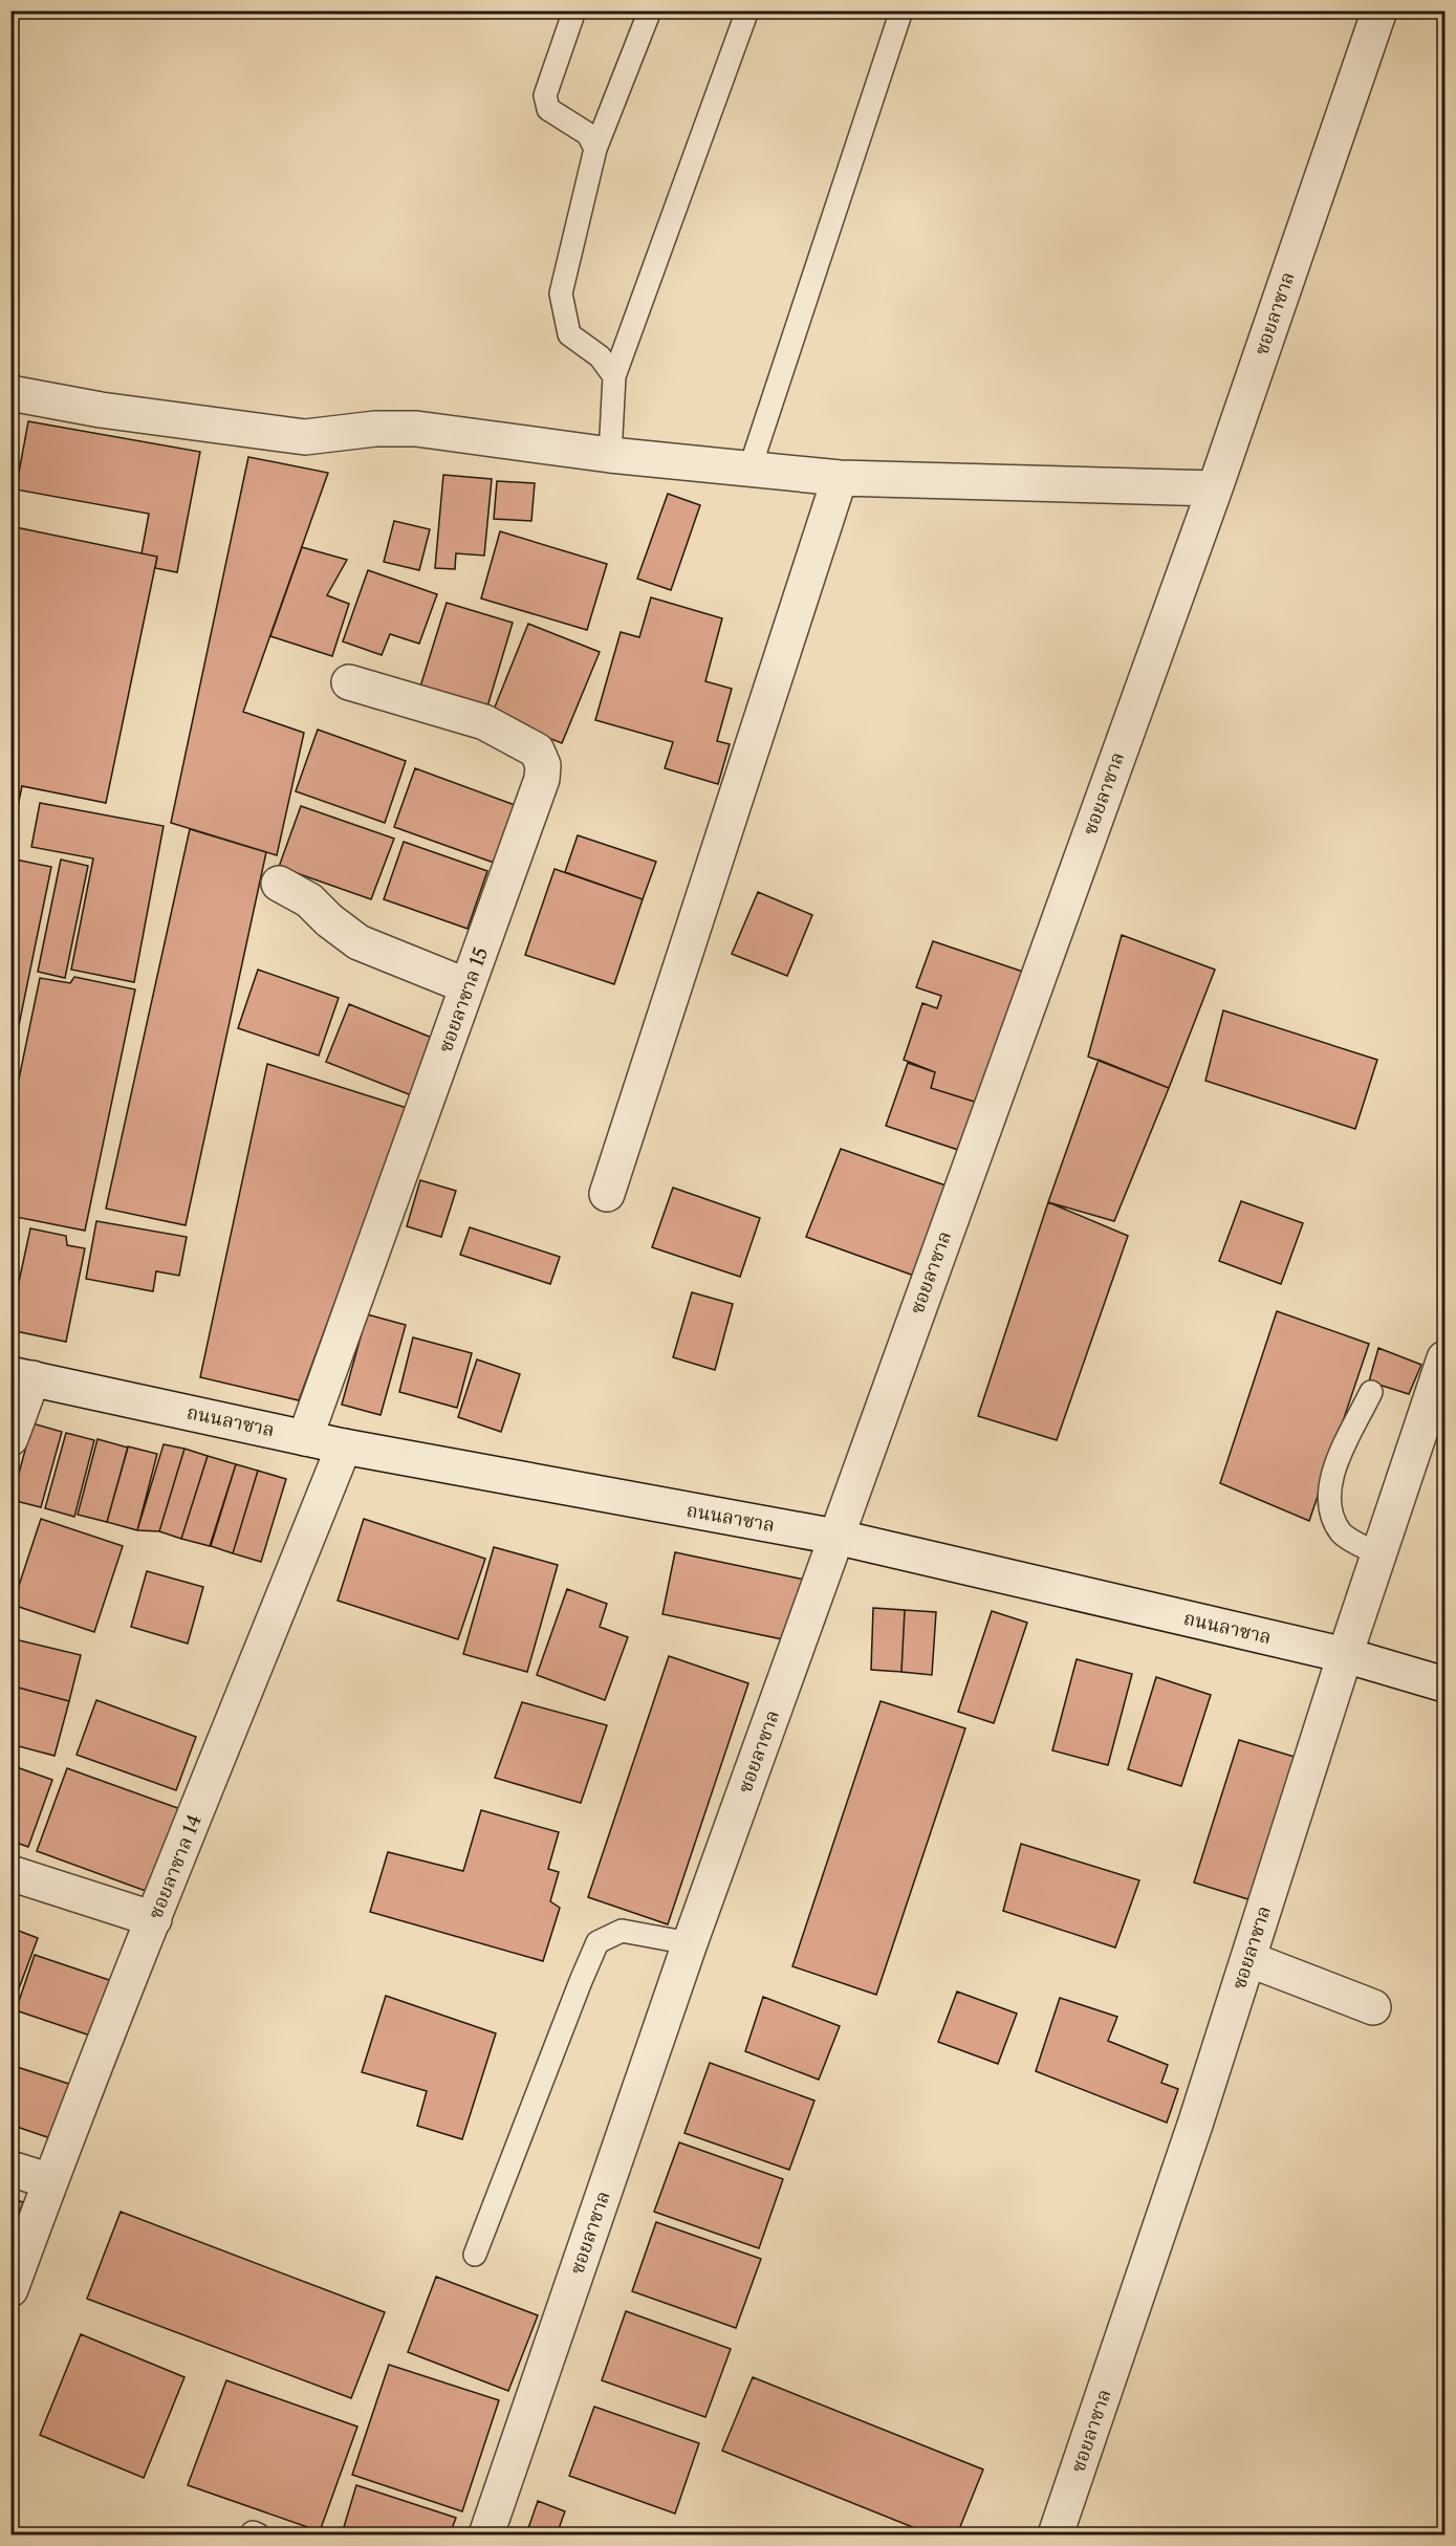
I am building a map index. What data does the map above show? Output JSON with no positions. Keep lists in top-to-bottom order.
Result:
{
  "streets": {
    "street": [
      "ซอยลาซาล",
      "ซอยลาซาล 15",
      "ถนนลาซาล",
      "ซอยลาซาล 14"
    ]
  },
  "crossings": [
    ["ซอยลาซาล", "ถนนลาซาล"],
    ["ซอยลาซาล 15", "ถนนลาซาล"],
    ["ถนนลาซาล", "ซอยลาซาล 14"]
  ]
}
